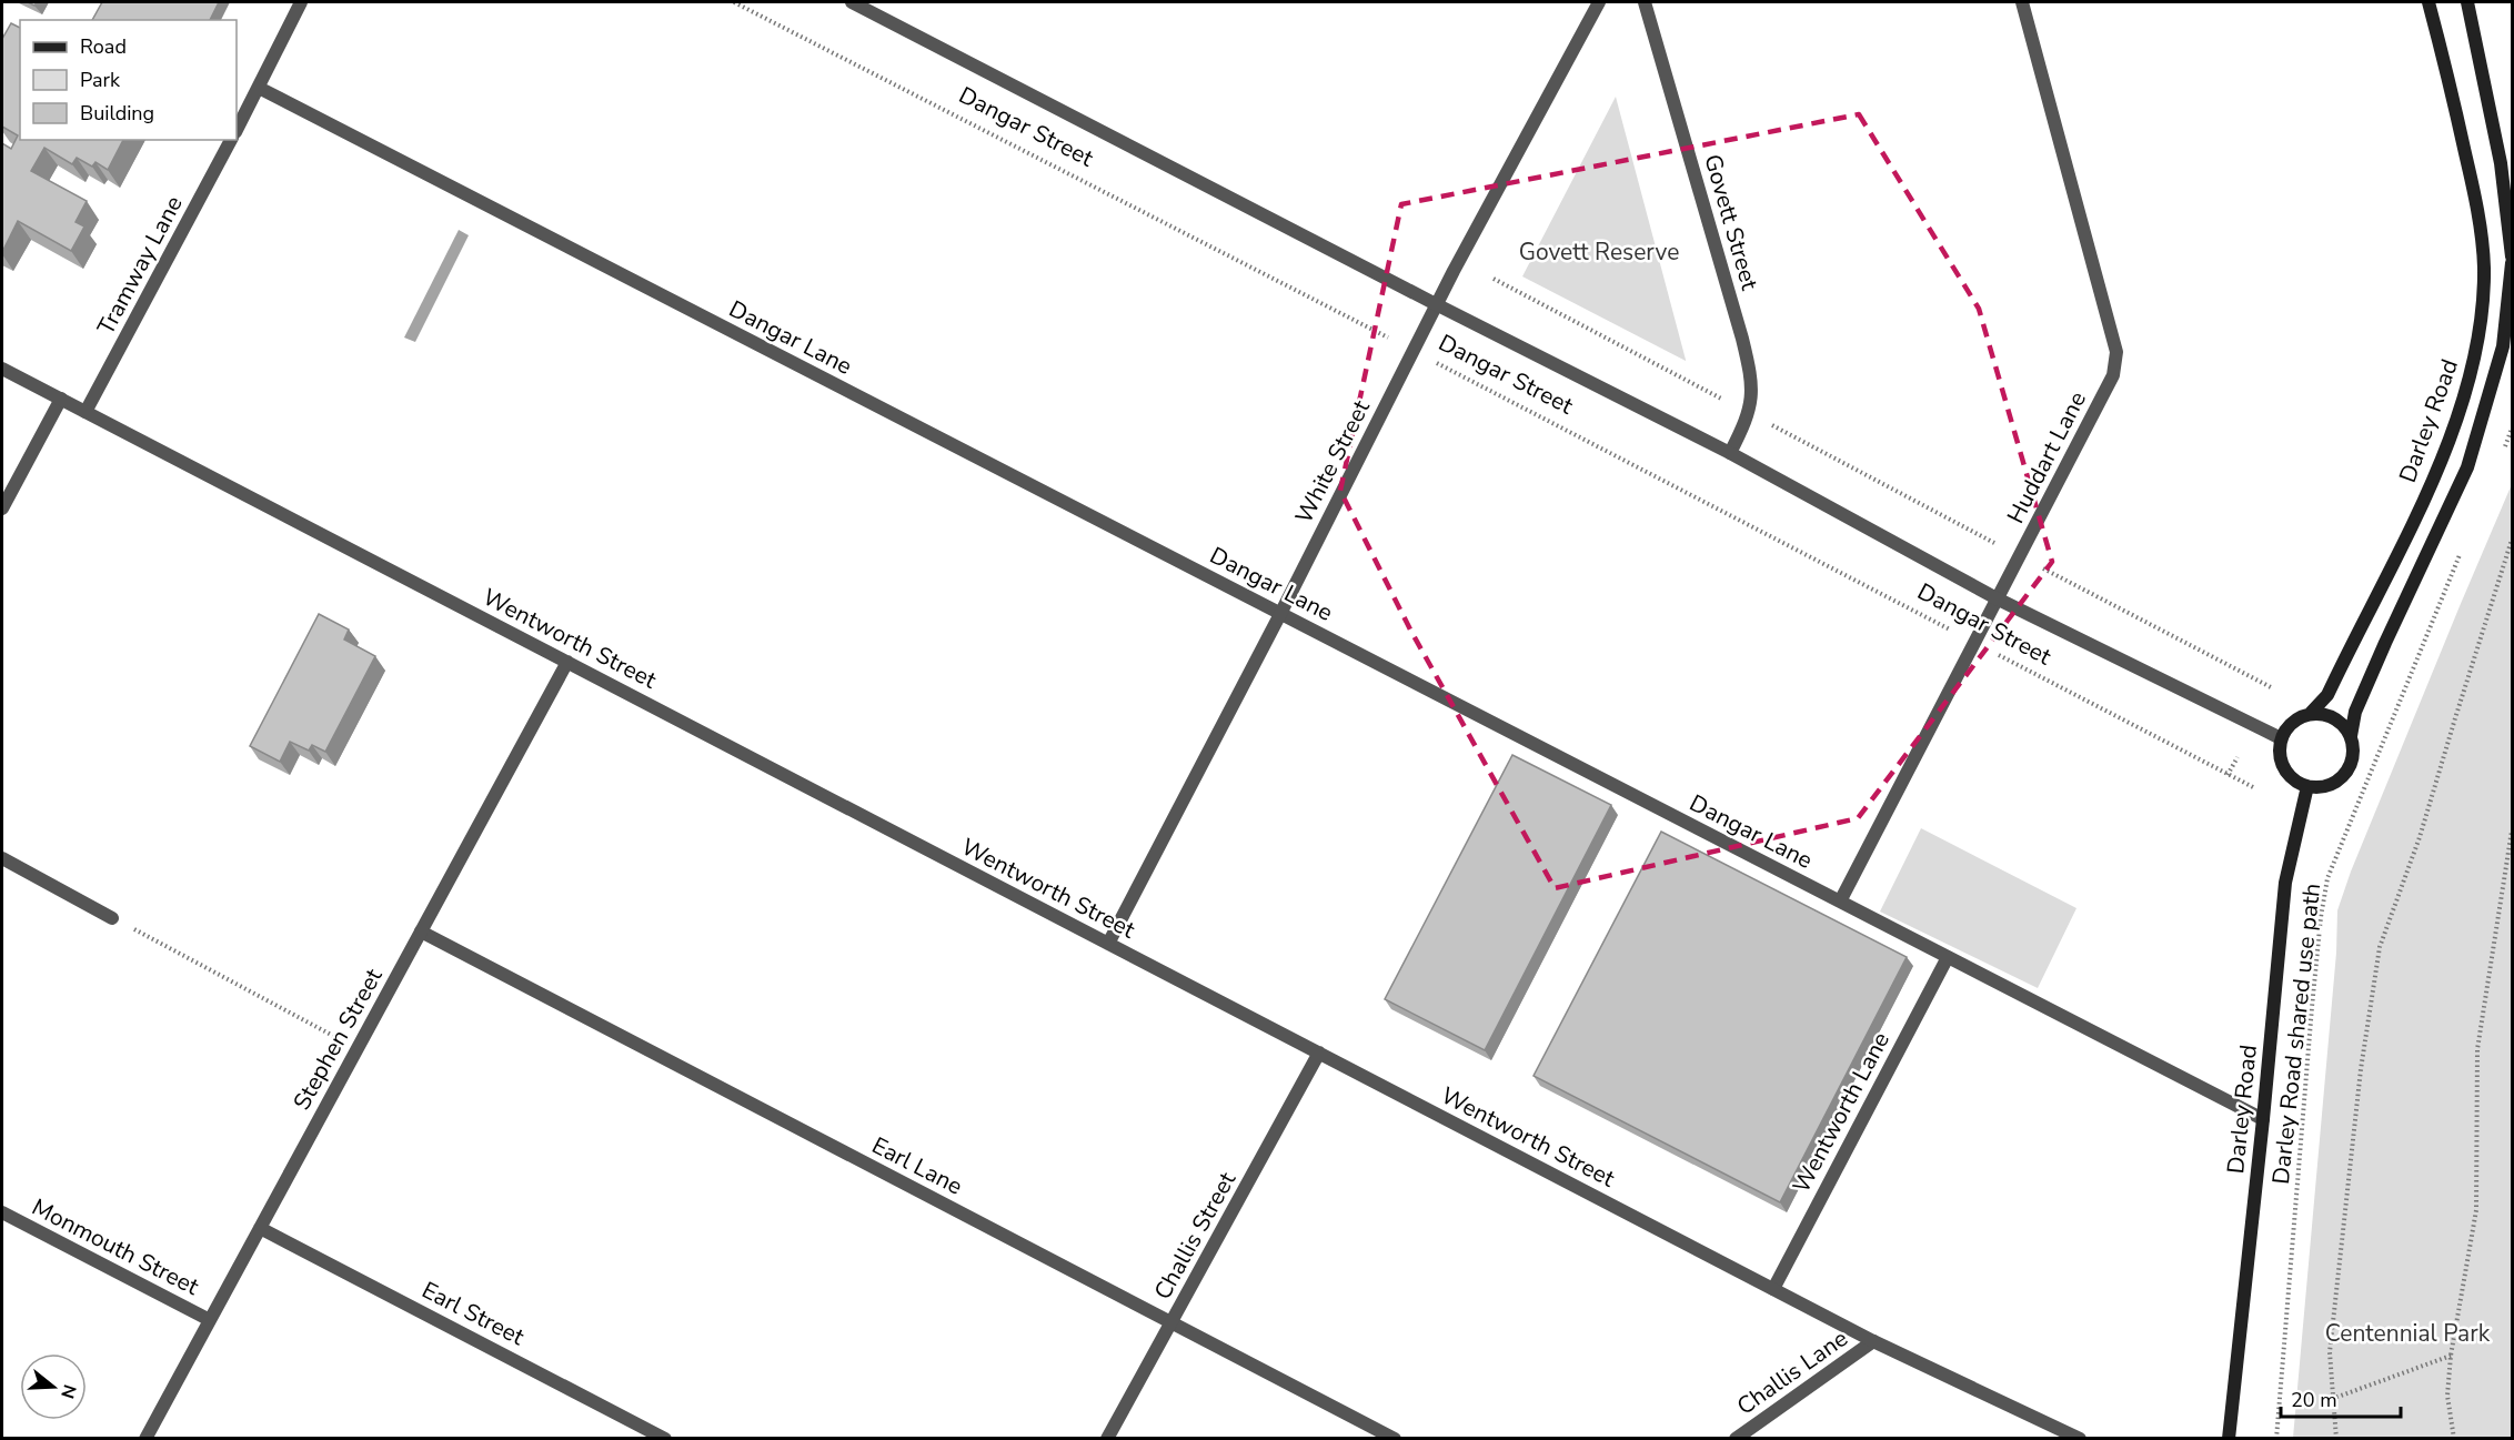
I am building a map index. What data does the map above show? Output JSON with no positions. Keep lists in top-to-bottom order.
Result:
{
  "streets": {
    "main road": ["Darley Road"],
    "street": [
      "Dangar Street",
      "Govett Street",
      "Tramway Lane",
      "Dangar Lane",
      "Huddart Lane",
      "White Street",
      "Wentworth Street",
      "Stephen Street",
      "Wentworth Lane",
      "Earl Lane",
      "Challis Street",
      "Monmouth Street",
      "Earl Street",
      "Challis Lane"
    ],
    "path": ["Darley Road shared use path"]
  },
  "crossings": [
    ["Dangar Street", "Govett Street"],
    ["Dangar Street", "Darley Road"],
    ["Dangar Street", "Huddart Lane"],
    ["Dangar Street", "White Street"],
    ["Tramway Lane", "Wentworth Street"],
    ["Dangar Lane", "Darley Road"],
    ["Dangar Lane", "Huddart Lane"],
    ["Dangar Lane", "White Street"],
    ["Dangar Lane", "Wentworth Lane"],
    ["White Street", "Wentworth Street"],
    ["Wentworth Street", "Stephen Street"],
    ["Wentworth Street", "Wentworth Lane"],
    ["Wentworth Street", "Challis Street"],
    ["Wentworth Street", "Challis Lane"],
    ["Stephen Street", "Earl Lane"],
    ["Stephen Street", "Monmouth Street"],
    ["Stephen Street", "Earl Street"],
    ["Earl Lane", "Challis Street"]
  ],
  "parks": ["Govett Reserve", "Centennial Park"],
  "legend": ["Road", "Park", "Building"],
  "scale_bar": "20 m",
  "north": "right"
}
